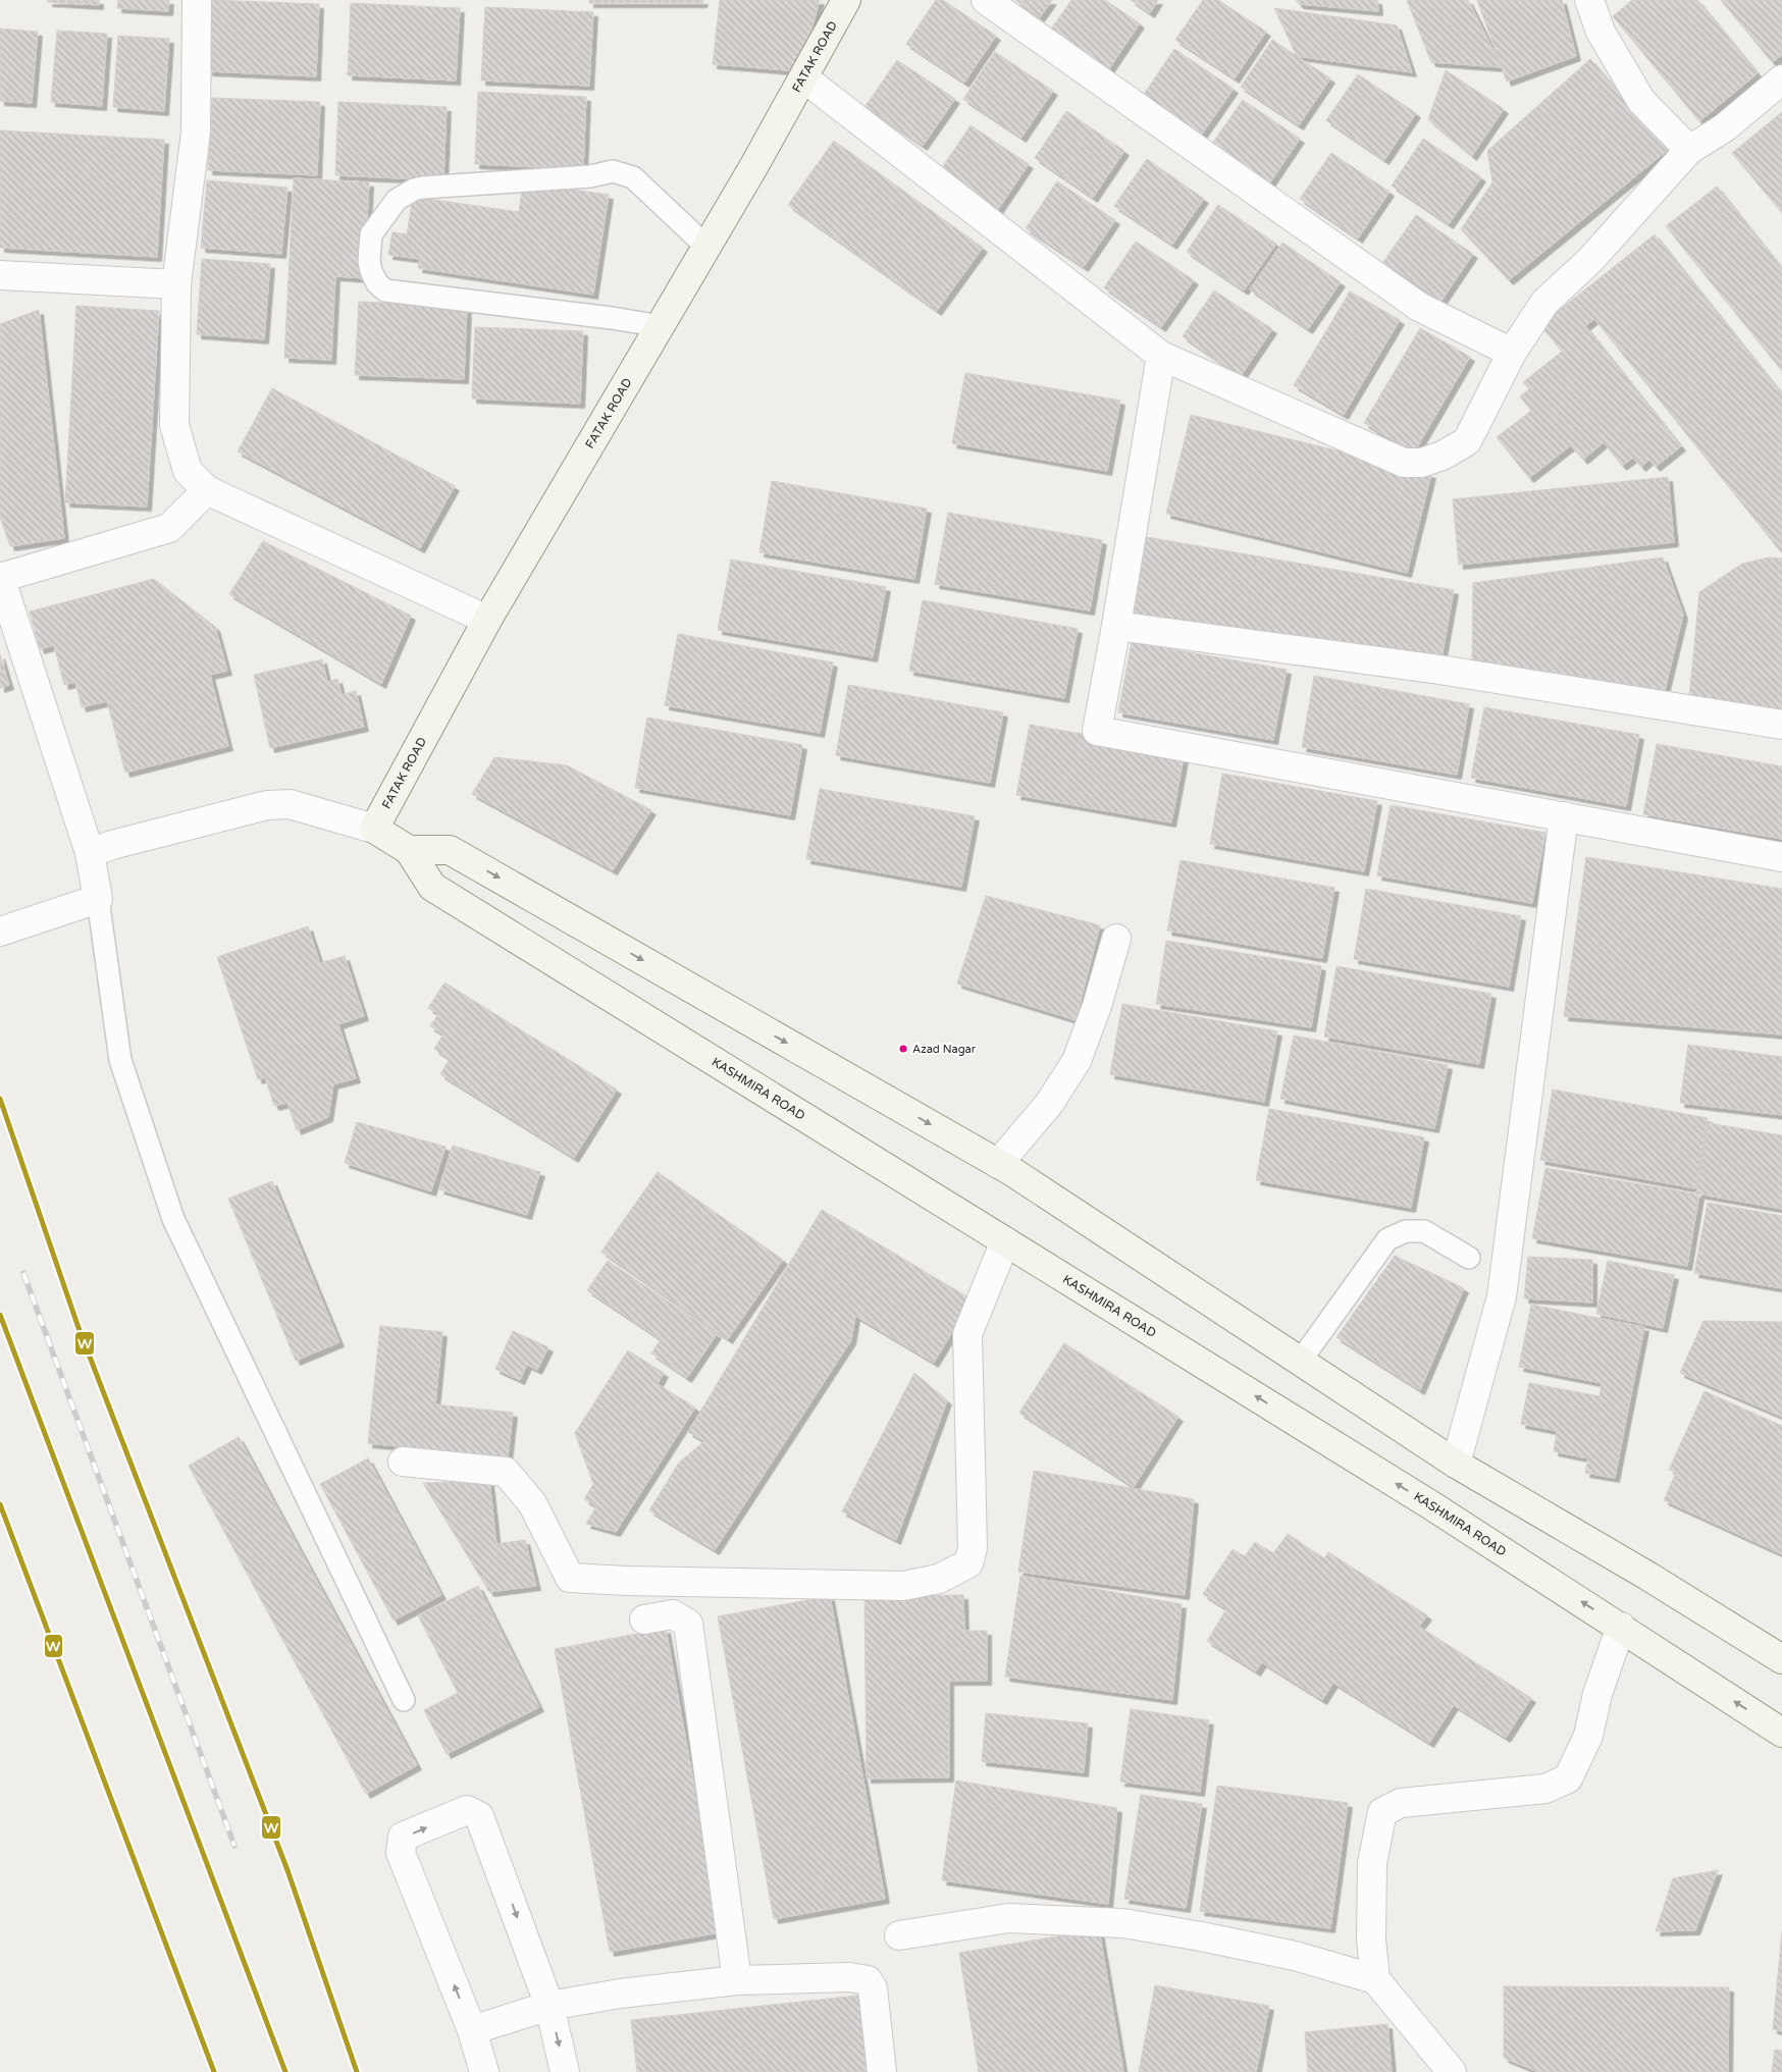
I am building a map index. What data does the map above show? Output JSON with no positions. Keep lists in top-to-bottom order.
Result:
{
  "streets": {
    "main road": ["FATAK ROAD", "KASHMIRA ROAD"]
  },
  "places": ["Azad Nagar"],
  "lines": ["transit line W"]
}
